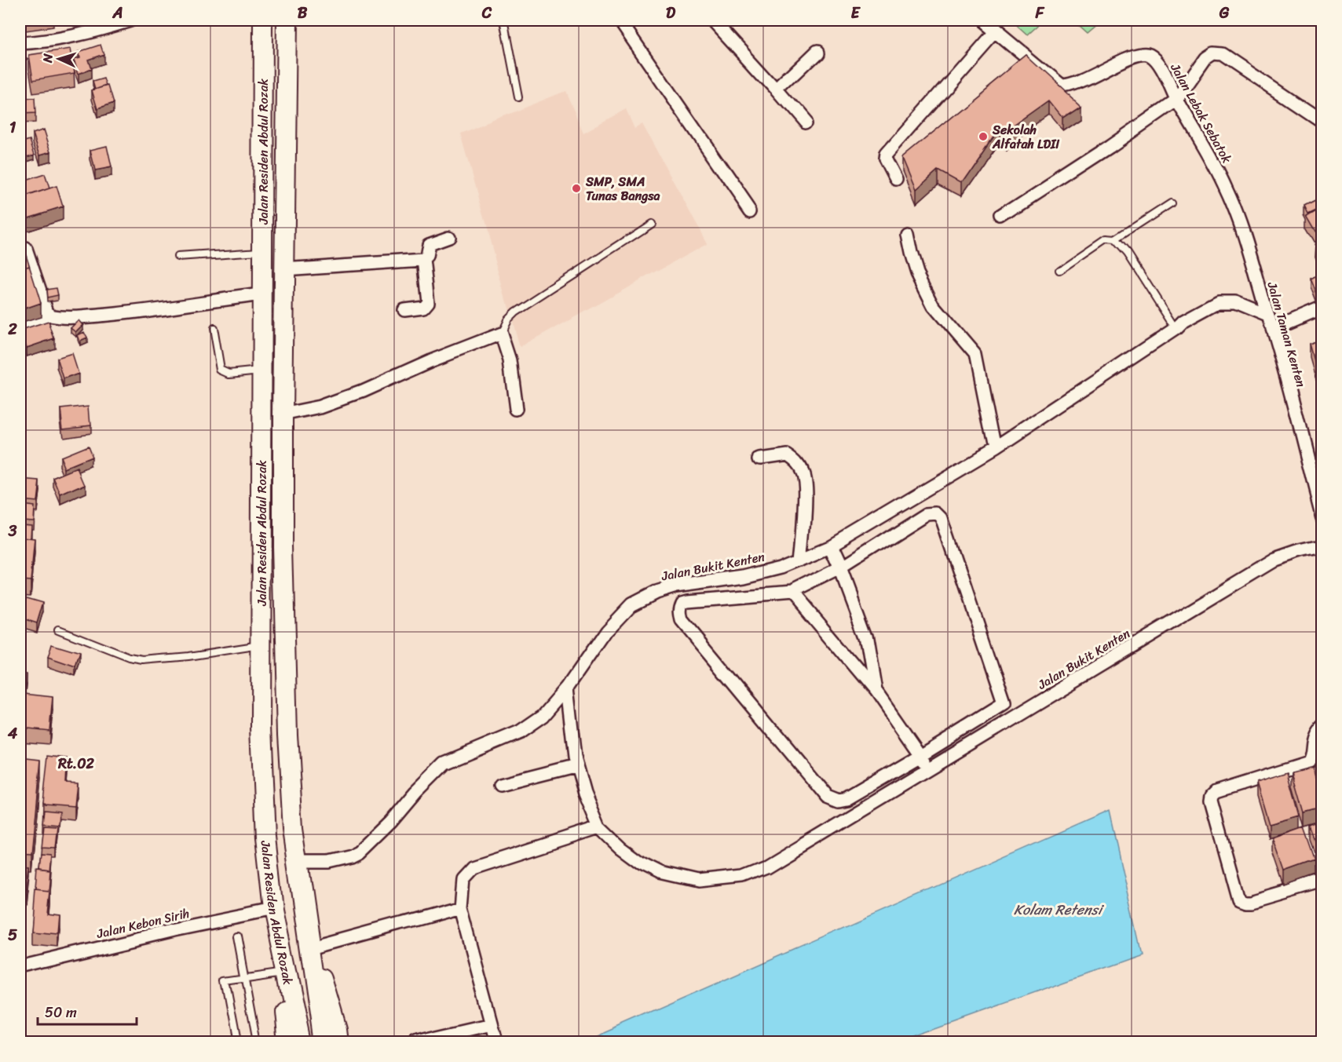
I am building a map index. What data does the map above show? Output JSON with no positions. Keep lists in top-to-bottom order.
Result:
{
  "streets": {
    "highway": ["Jalan Residen Abdul Rozak"],
    "street": [
      "Jalan Lebak Sebatok",
      "Jalan Taman Kenten",
      "Jalan Bukit Kenten",
      "Jalan Kebon Sirih"
    ]
  },
  "crossings": [
    ["Jalan Lebak Sebatok", "Jalan Taman Kenten"],
    ["Jalan Residen Abdul Rozak", "Jalan Kebon Sirih"],
    ["Jalan Taman Kenten", "Jalan Bukit Kenten"]
  ],
  "districts": ["Rt.02"],
  "water": ["Kolam Retensi"],
  "places": ["Sekolah Alfatah LDII", "SMP, SMA Tunas Bangsa"],
  "scale_bar": "50 m",
  "north": "left",
  "grid": {
    "columns": [
      "A",
      "B",
      "C",
      "D",
      "E",
      "F",
      "G"
    ],
    "rows": [
      "1",
      "2",
      "3",
      "4",
      "5"
    ]
  }
}
